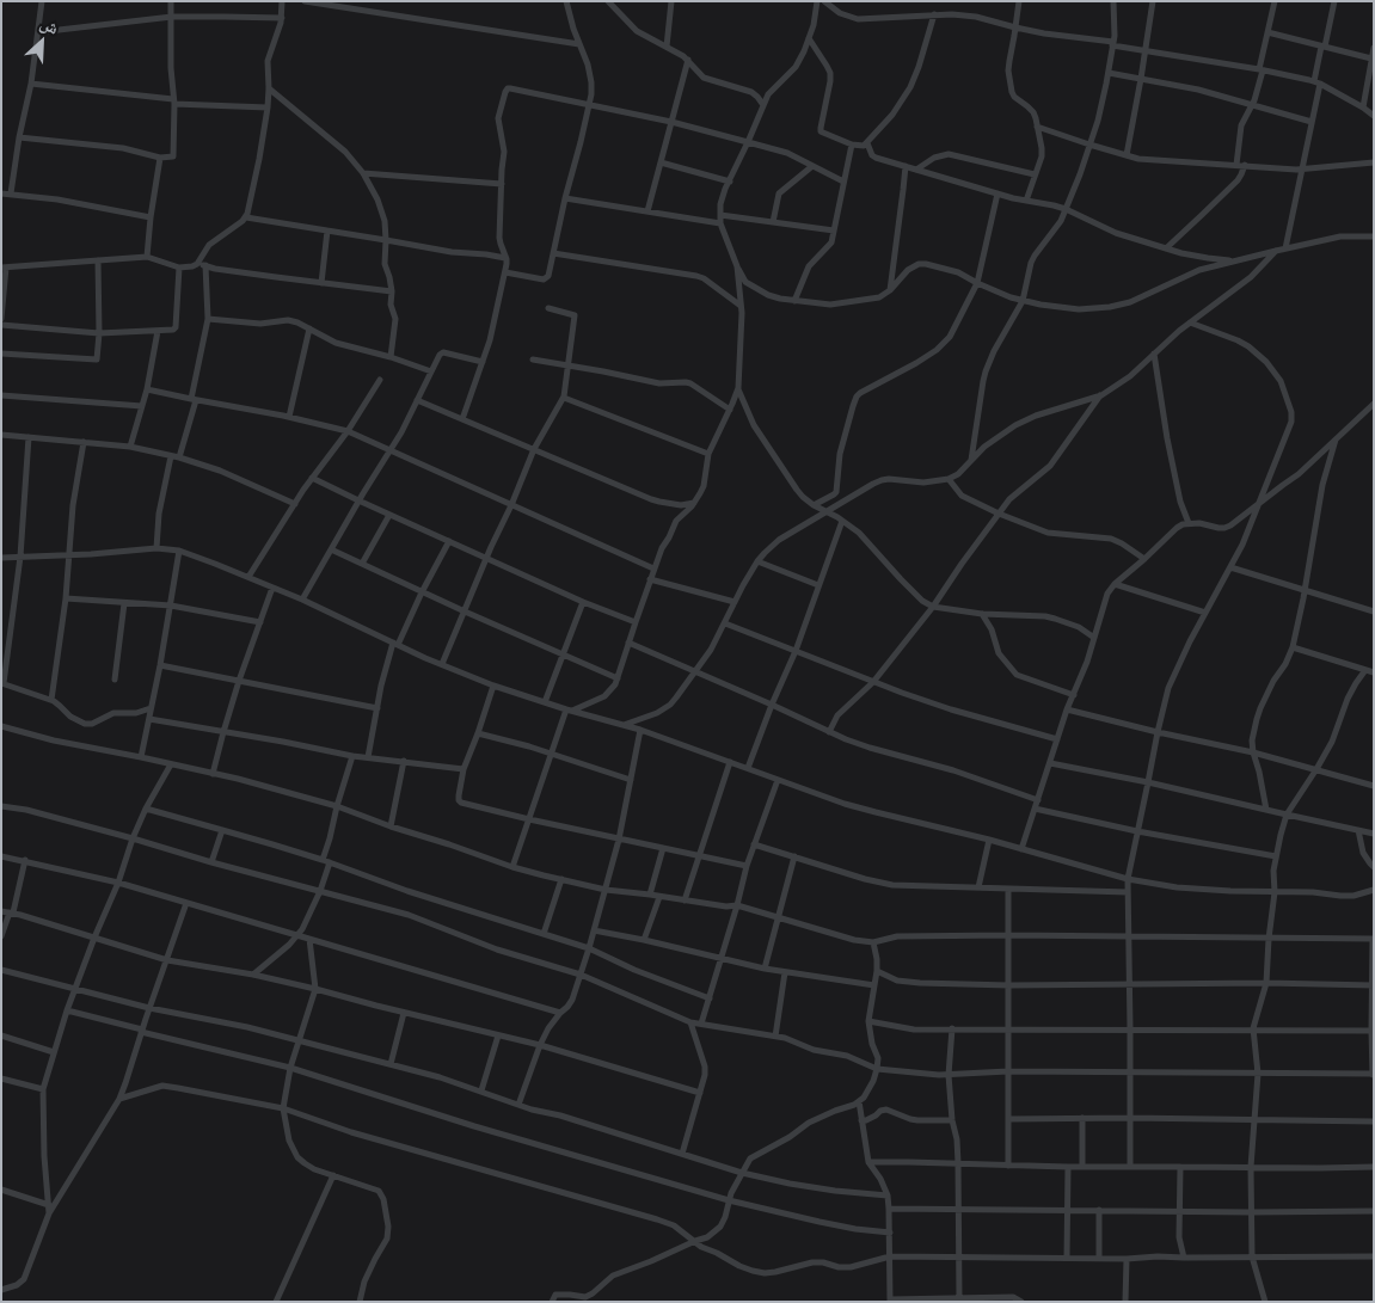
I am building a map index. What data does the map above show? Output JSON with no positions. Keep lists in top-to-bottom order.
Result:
{
  "north": "top right"
}
